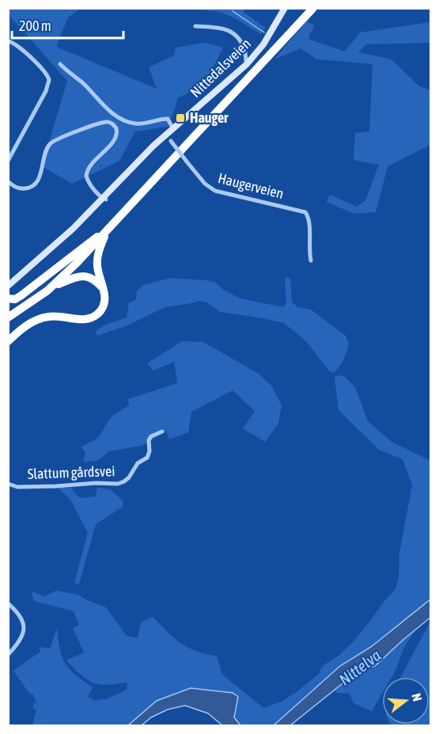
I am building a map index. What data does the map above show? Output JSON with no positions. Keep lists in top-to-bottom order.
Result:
{
  "streets": {
    "main road": ["Nittedalsveien"],
    "street": ["Haugerveien", "Slattum gårdsvei"]
  },
  "crossings": [
    ["Nittedalsveien", "Haugerveien"]
  ],
  "water": ["Nittelva"],
  "places": {
    "transit": ["Hauger"]
  },
  "scale_bar": "200 m",
  "north": "right"
}
